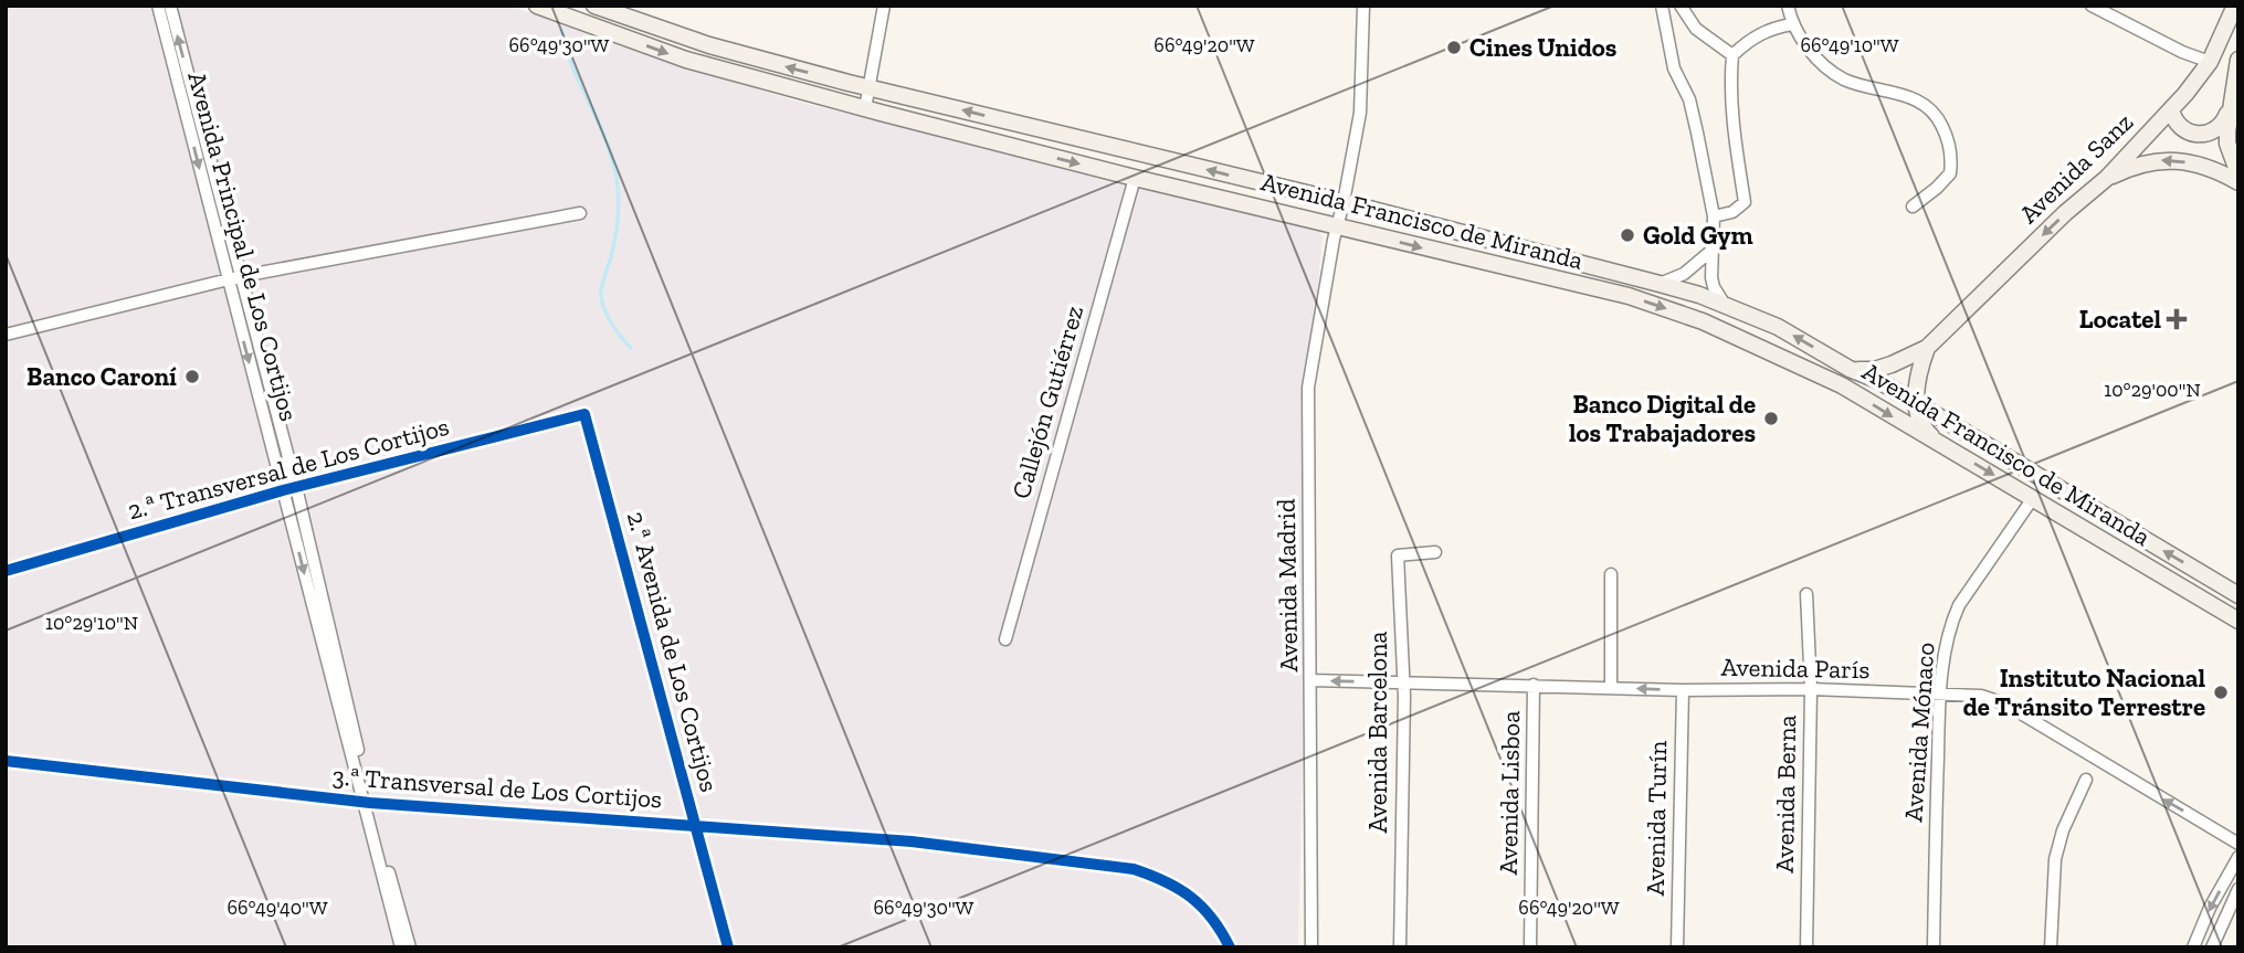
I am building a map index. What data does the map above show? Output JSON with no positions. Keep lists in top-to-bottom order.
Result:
{
  "streets": {
    "main road": ["Avenida Sanz", "Avenida Francisco de Miranda"],
    "street": [
      "Avenida Principal de Los Cortijos",
      "Callejón Gutiérrez",
      "2.ª Transversal de Los Cortijos",
      "Avenida Madrid",
      "2.ª Avenida de Los Cortijos",
      "Avenida París",
      "Avenida Barcelona",
      "Avenida Mónaco",
      "3.ª Transversal de Los Cortijos",
      "Avenida Lisboa",
      "Avenida Berna",
      "Avenida Turín"
    ]
  },
  "crossings": [
    ["Avenida Francisco de Miranda", "Callejón Gutiérrez"],
    ["Avenida Francisco de Miranda", "Avenida Madrid"],
    ["Avenida Francisco de Miranda", "Avenida Mónaco"],
    ["Avenida Principal de Los Cortijos", "2.ª Transversal de Los Cortijos"],
    ["Avenida Principal de Los Cortijos", "3.ª Transversal de Los Cortijos"],
    ["2.ª Transversal de Los Cortijos", "2.ª Avenida de Los Cortijos"],
    ["Avenida Madrid", "Avenida París"],
    ["2.ª Avenida de Los Cortijos", "3.ª Transversal de Los Cortijos"],
    ["Avenida París", "Avenida Barcelona"],
    ["Avenida París", "Avenida Mónaco"],
    ["Avenida París", "Avenida Lisboa"],
    ["Avenida París", "Avenida Berna"],
    ["Avenida París", "Avenida Turín"]
  ],
  "one_way": ["Avenida Sanz", "Avenida París"],
  "places": {
    "other": [
      "Cines Unidos",
      "Gold Gym",
      "Banco Caroní",
      "Banco Digital de los Trabajadores",
      "Instituto Nacional de Tránsito Terrestre"
    ],
    "health": ["Locatel"]
  },
  "coordinates": [
    "66°49'30\"W",
    "66°49'10\"W",
    "66°49'20\"W",
    "10°29'00\"N",
    "10°29'10\"N",
    "66°49'40\"W"
  ]
}
